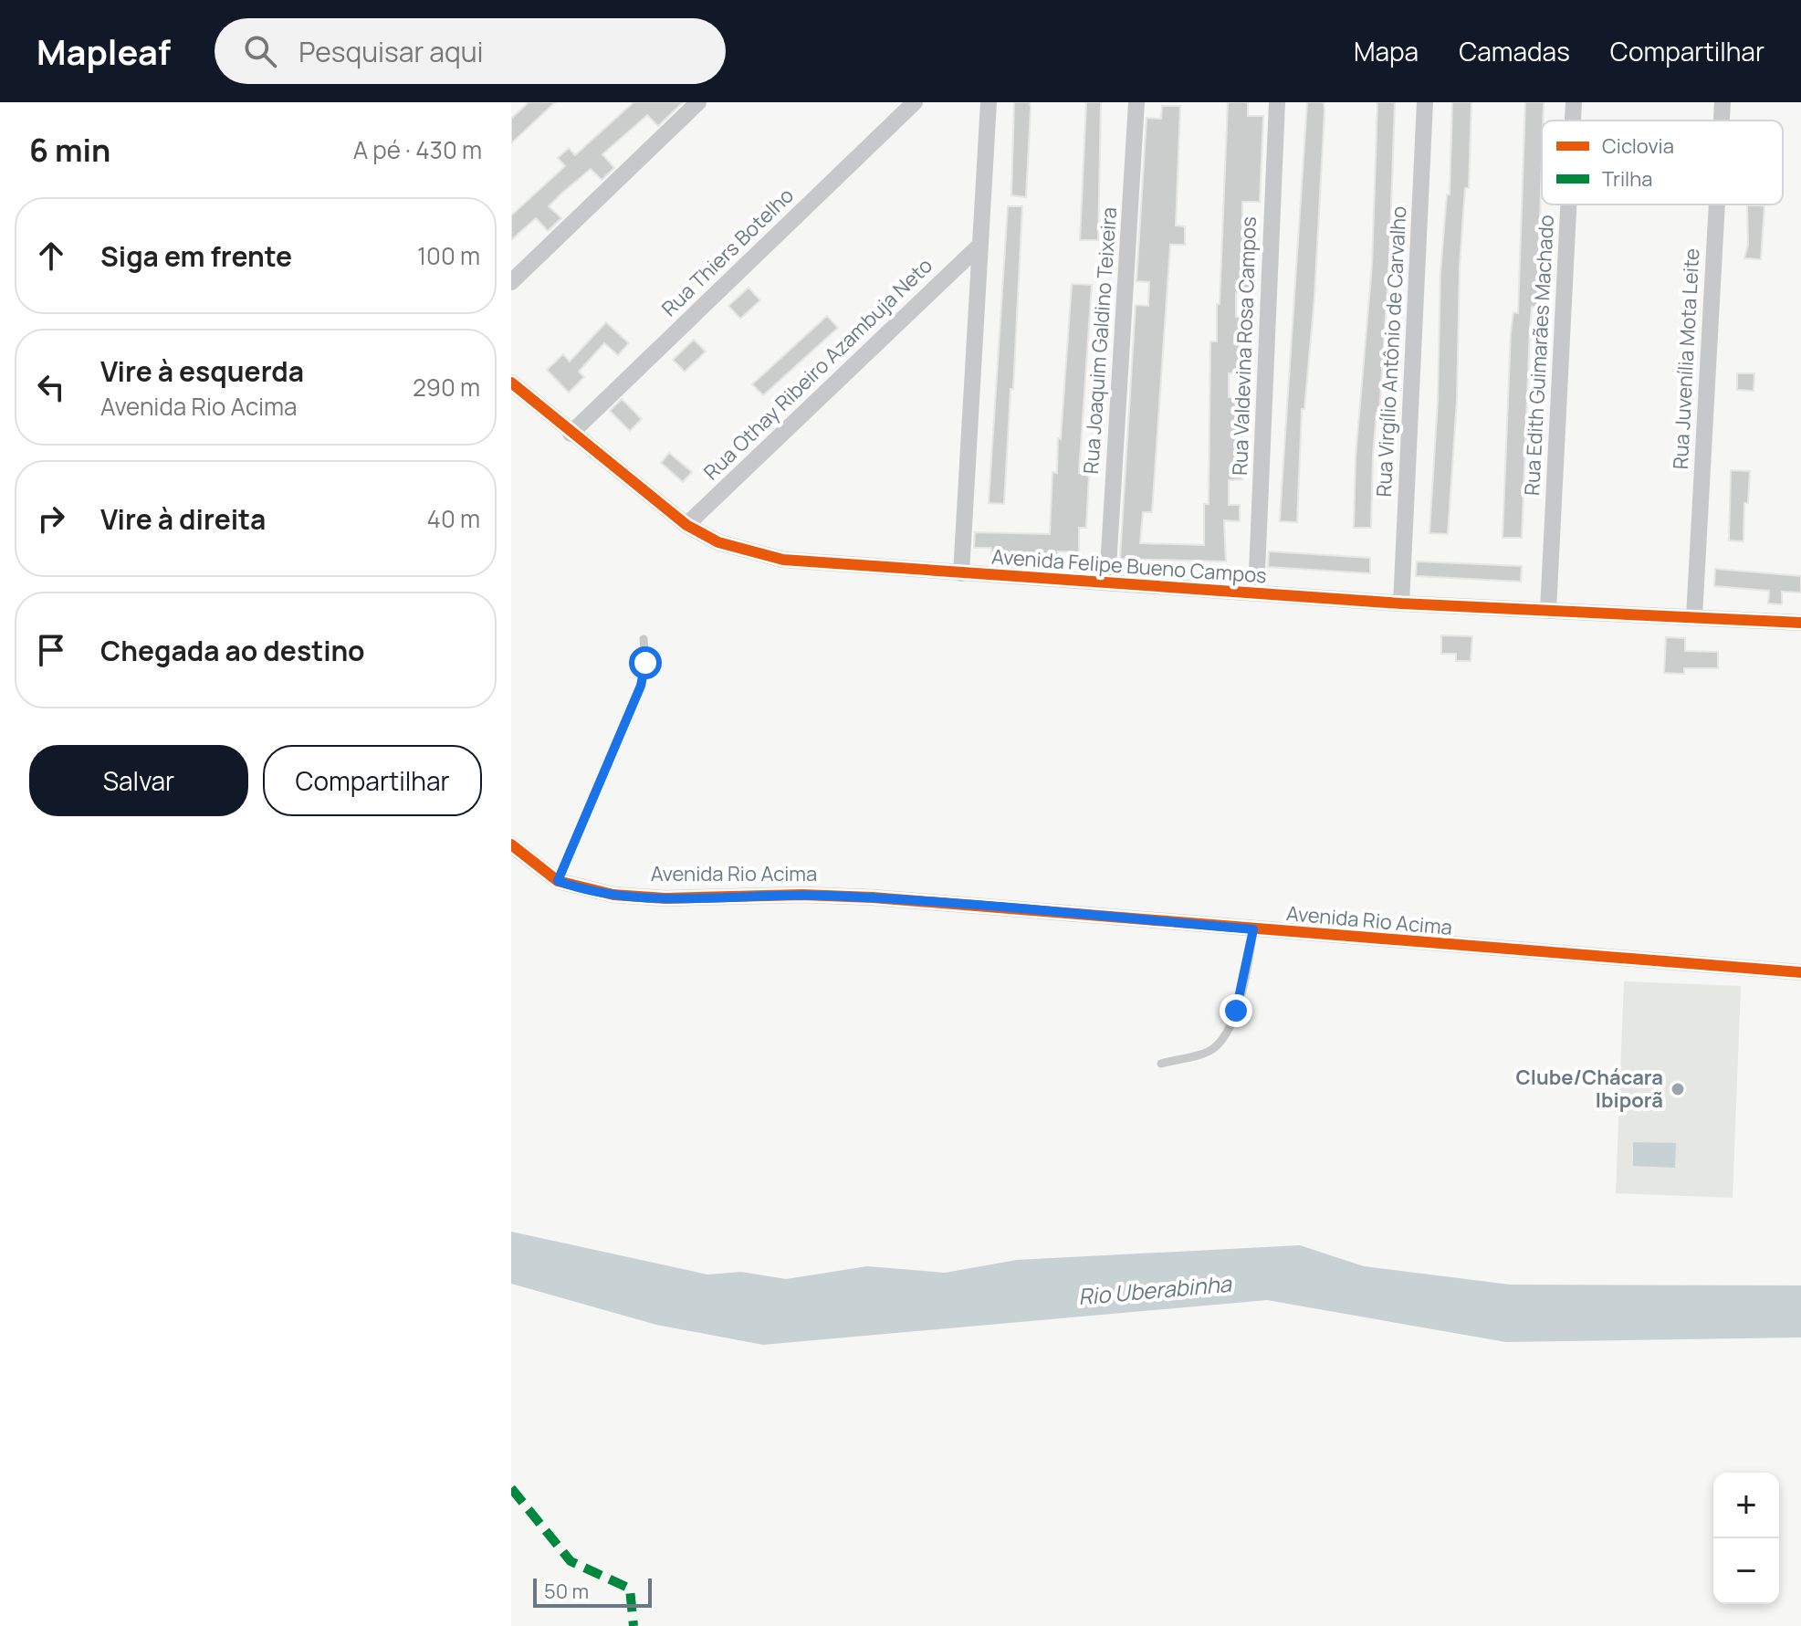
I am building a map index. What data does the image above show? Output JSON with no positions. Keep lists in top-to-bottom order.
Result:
{
  "streets": {
    "street": [
      "Rua Thiers Botelho",
      "Rua Joaquim Galdino Teixeira",
      "Rua Valdevina Rosa Campos",
      "Rua Virgílio Antônio de Carvalho",
      "Rua Edith Guimarães Machado",
      "Rua Juvenília Mota Leite",
      "Rua Othay Ribeiro Azambuja Neto",
      "Avenida Felipe Bueno Campos",
      "Avenida Rio Acima"
    ]
  },
  "crossings": [
    ["Rua Thiers Botelho", "Avenida Felipe Bueno Campos"],
    ["Rua Joaquim Galdino Teixeira", "Avenida Felipe Bueno Campos"],
    ["Rua Valdevina Rosa Campos", "Avenida Felipe Bueno Campos"],
    ["Rua Virgílio Antônio de Carvalho", "Avenida Felipe Bueno Campos"],
    ["Rua Edith Guimarães Machado", "Avenida Felipe Bueno Campos"],
    ["Rua Juvenília Mota Leite", "Avenida Felipe Bueno Campos"],
    ["Rua Othay Ribeiro Azambuja Neto", "Avenida Felipe Bueno Campos"]
  ],
  "water": ["Rio Uberabinha"],
  "places": ["Clube/Chácara Ibiporã"],
  "legend": ["Ciclovia", "Trilha"],
  "scale_bar": "50 m",
  "page": {
    "header": "Mapleaf",
    "search": "Pesquisar aqui",
    "nav": ["Mapa", "Camadas", "Compartilhar"],
    "heading": ["6 min", "A pé · 430 m"],
    "list": [
      ["Siga em frente", "100 m"],
      ["Vire à esquerda", "Avenida Rio Acima", "290 m"],
      ["Vire à direita", "40 m"],
      "Chegada ao destino"
    ],
    "buttons": ["Salvar", "Compartilhar"],
    "map_buttons": ["+", "−"],
    "scale": "50 m"
  }
}
